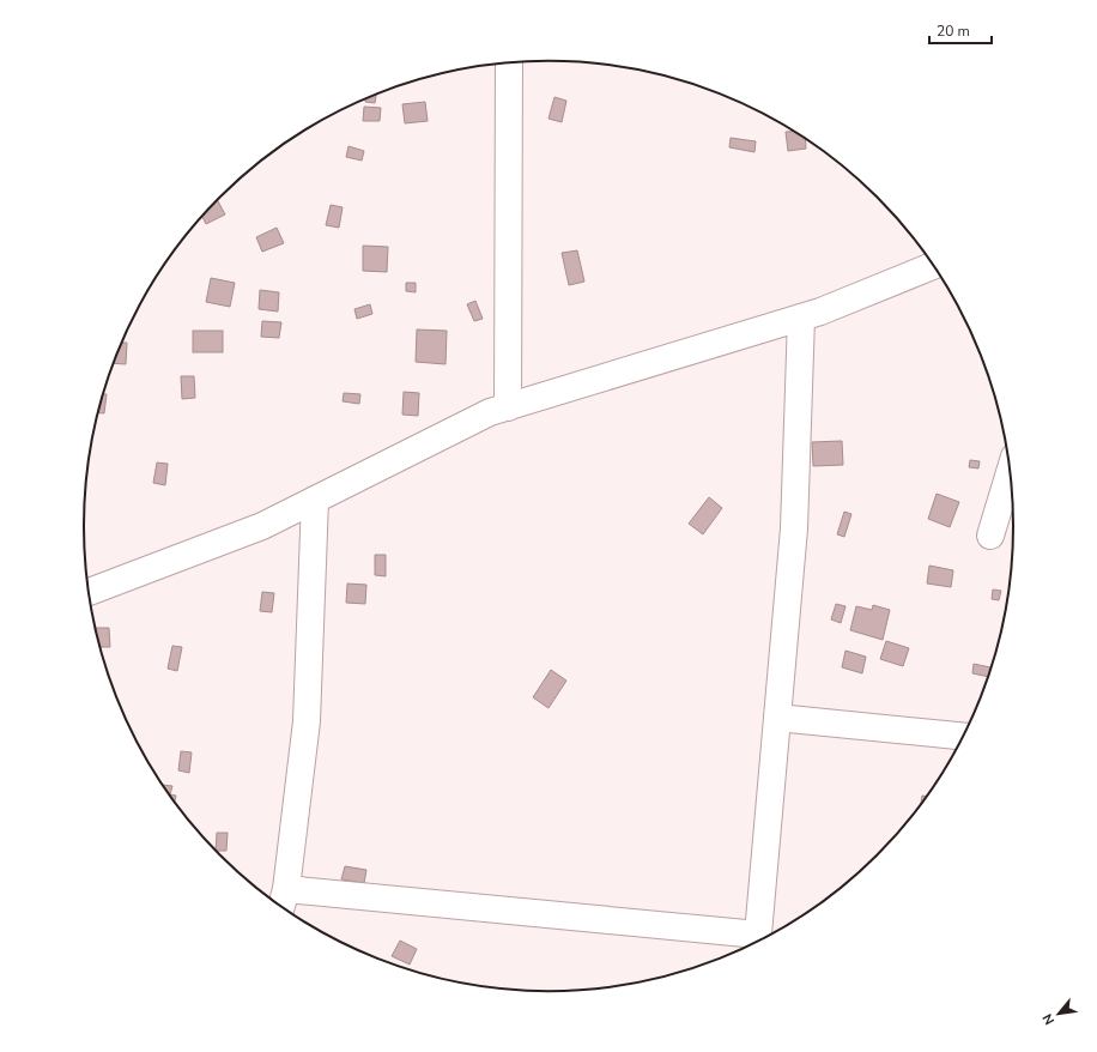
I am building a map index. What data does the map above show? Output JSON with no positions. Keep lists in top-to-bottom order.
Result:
{
  "scale_bar": "20 m",
  "north": "bottom left"
}
